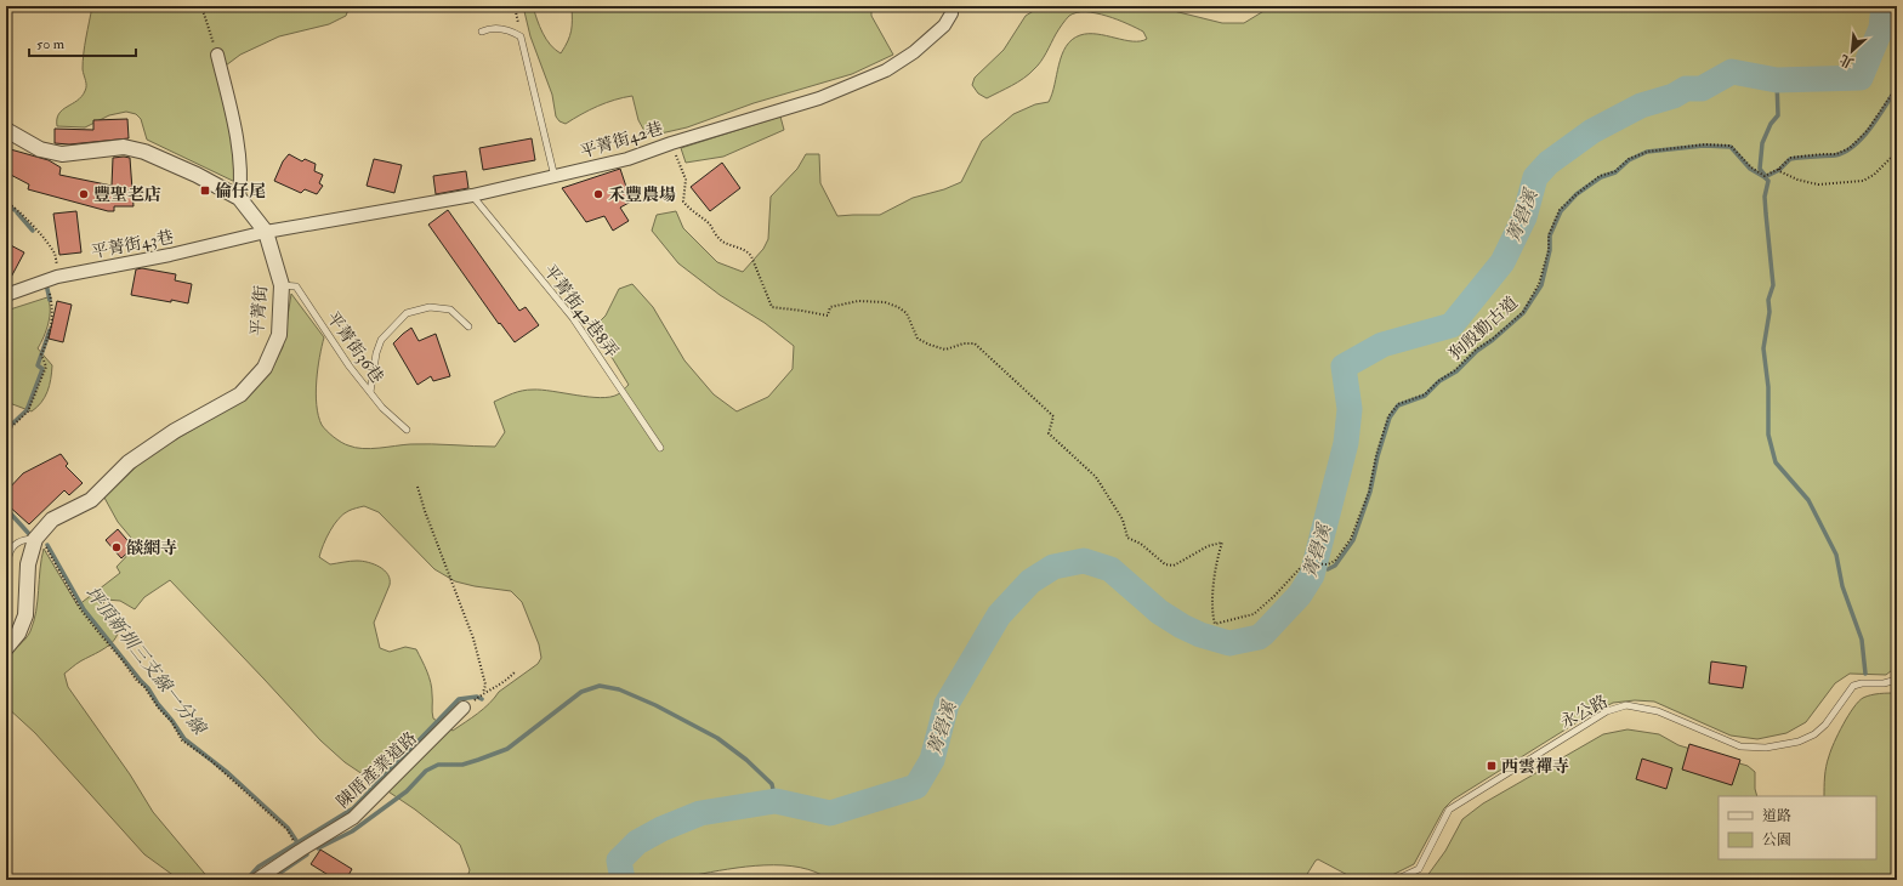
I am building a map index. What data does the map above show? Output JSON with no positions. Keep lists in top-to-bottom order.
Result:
{
  "streets": {
    "street": [
      "平菁街42巷",
      "平菁街43巷",
      "平菁街",
      "陳厝產業道路"
    ],
    "lane": ["平菁街42巷8弄", "平菁街36巷", "永公路"],
    "path": ["狗殷勤古道"]
  },
  "crossings": [
    ["平菁街42巷", "平菁街43巷"],
    ["平菁街42巷", "平菁街"],
    ["平菁街42巷", "平菁街42巷8弄"],
    ["平菁街42巷", "狗殷勤古道"],
    ["平菁街43巷", "平菁街"],
    ["平菁街", "平菁街36巷"]
  ],
  "water": ["菁礐溪", "坪頂新圳三支線一分線"],
  "places": {
    "transit": ["倫仔尾", "西雲禪寺"],
    "other": ["豐聖老店", "禾豐農場", "燄網寺"]
  },
  "legend": ["道路", "公園"],
  "scale_bar": "50 m",
  "north": "bottom left"
}
